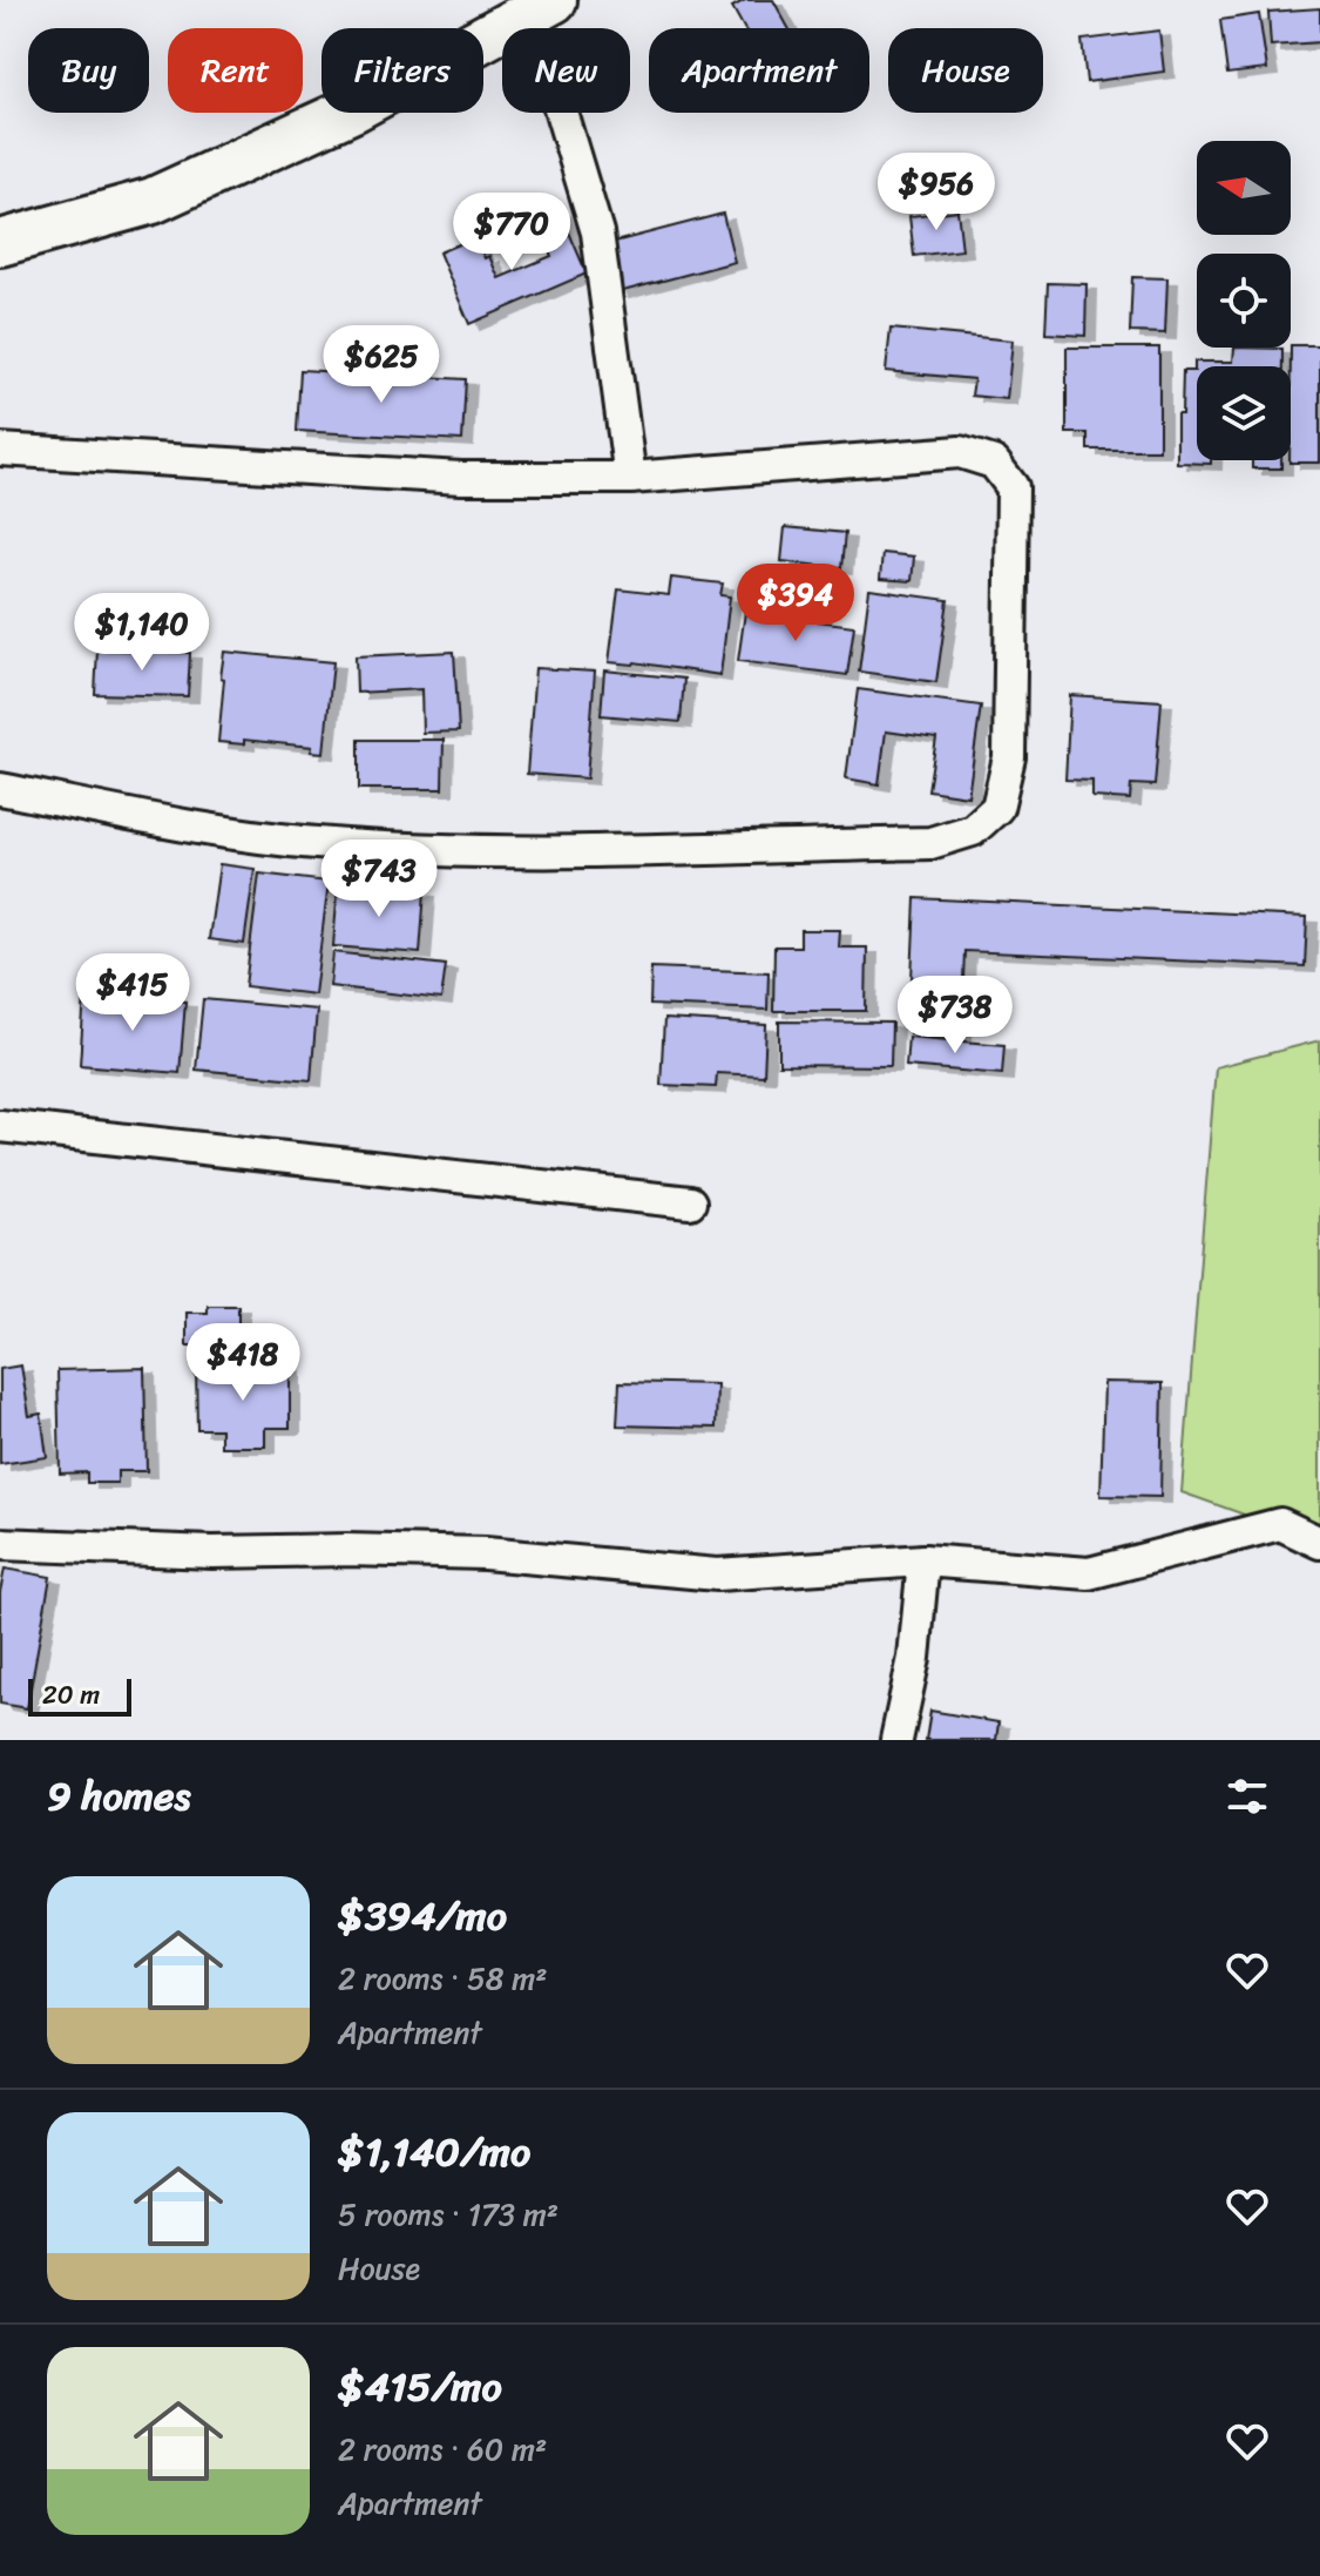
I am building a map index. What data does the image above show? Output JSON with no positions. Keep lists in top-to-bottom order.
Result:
{
  "scale_bar": "20 m",
  "north": "left",
  "page": {
    "chip": [
      "Buy",
      "Rent",
      "Filters",
      "New",
      "Apartment",
      "House"
    ],
    "price": [
      "$956",
      "$770",
      "$625",
      "$394",
      "$1,140",
      "$743",
      "$415",
      "$738",
      "$418"
    ],
    "scale": "20 m",
    "heading": "9 homes",
    "list": [
      {
        "name": "$394/mo",
        "note": "2 rooms · 58 m² · Apartment"
      },
      {
        "name": "$1,140/mo",
        "note": "5 rooms · 173 m² · House"
      },
      {
        "name": "$415/mo",
        "note": "2 rooms · 60 m² · Apartment"
      }
    ]
  }
}
